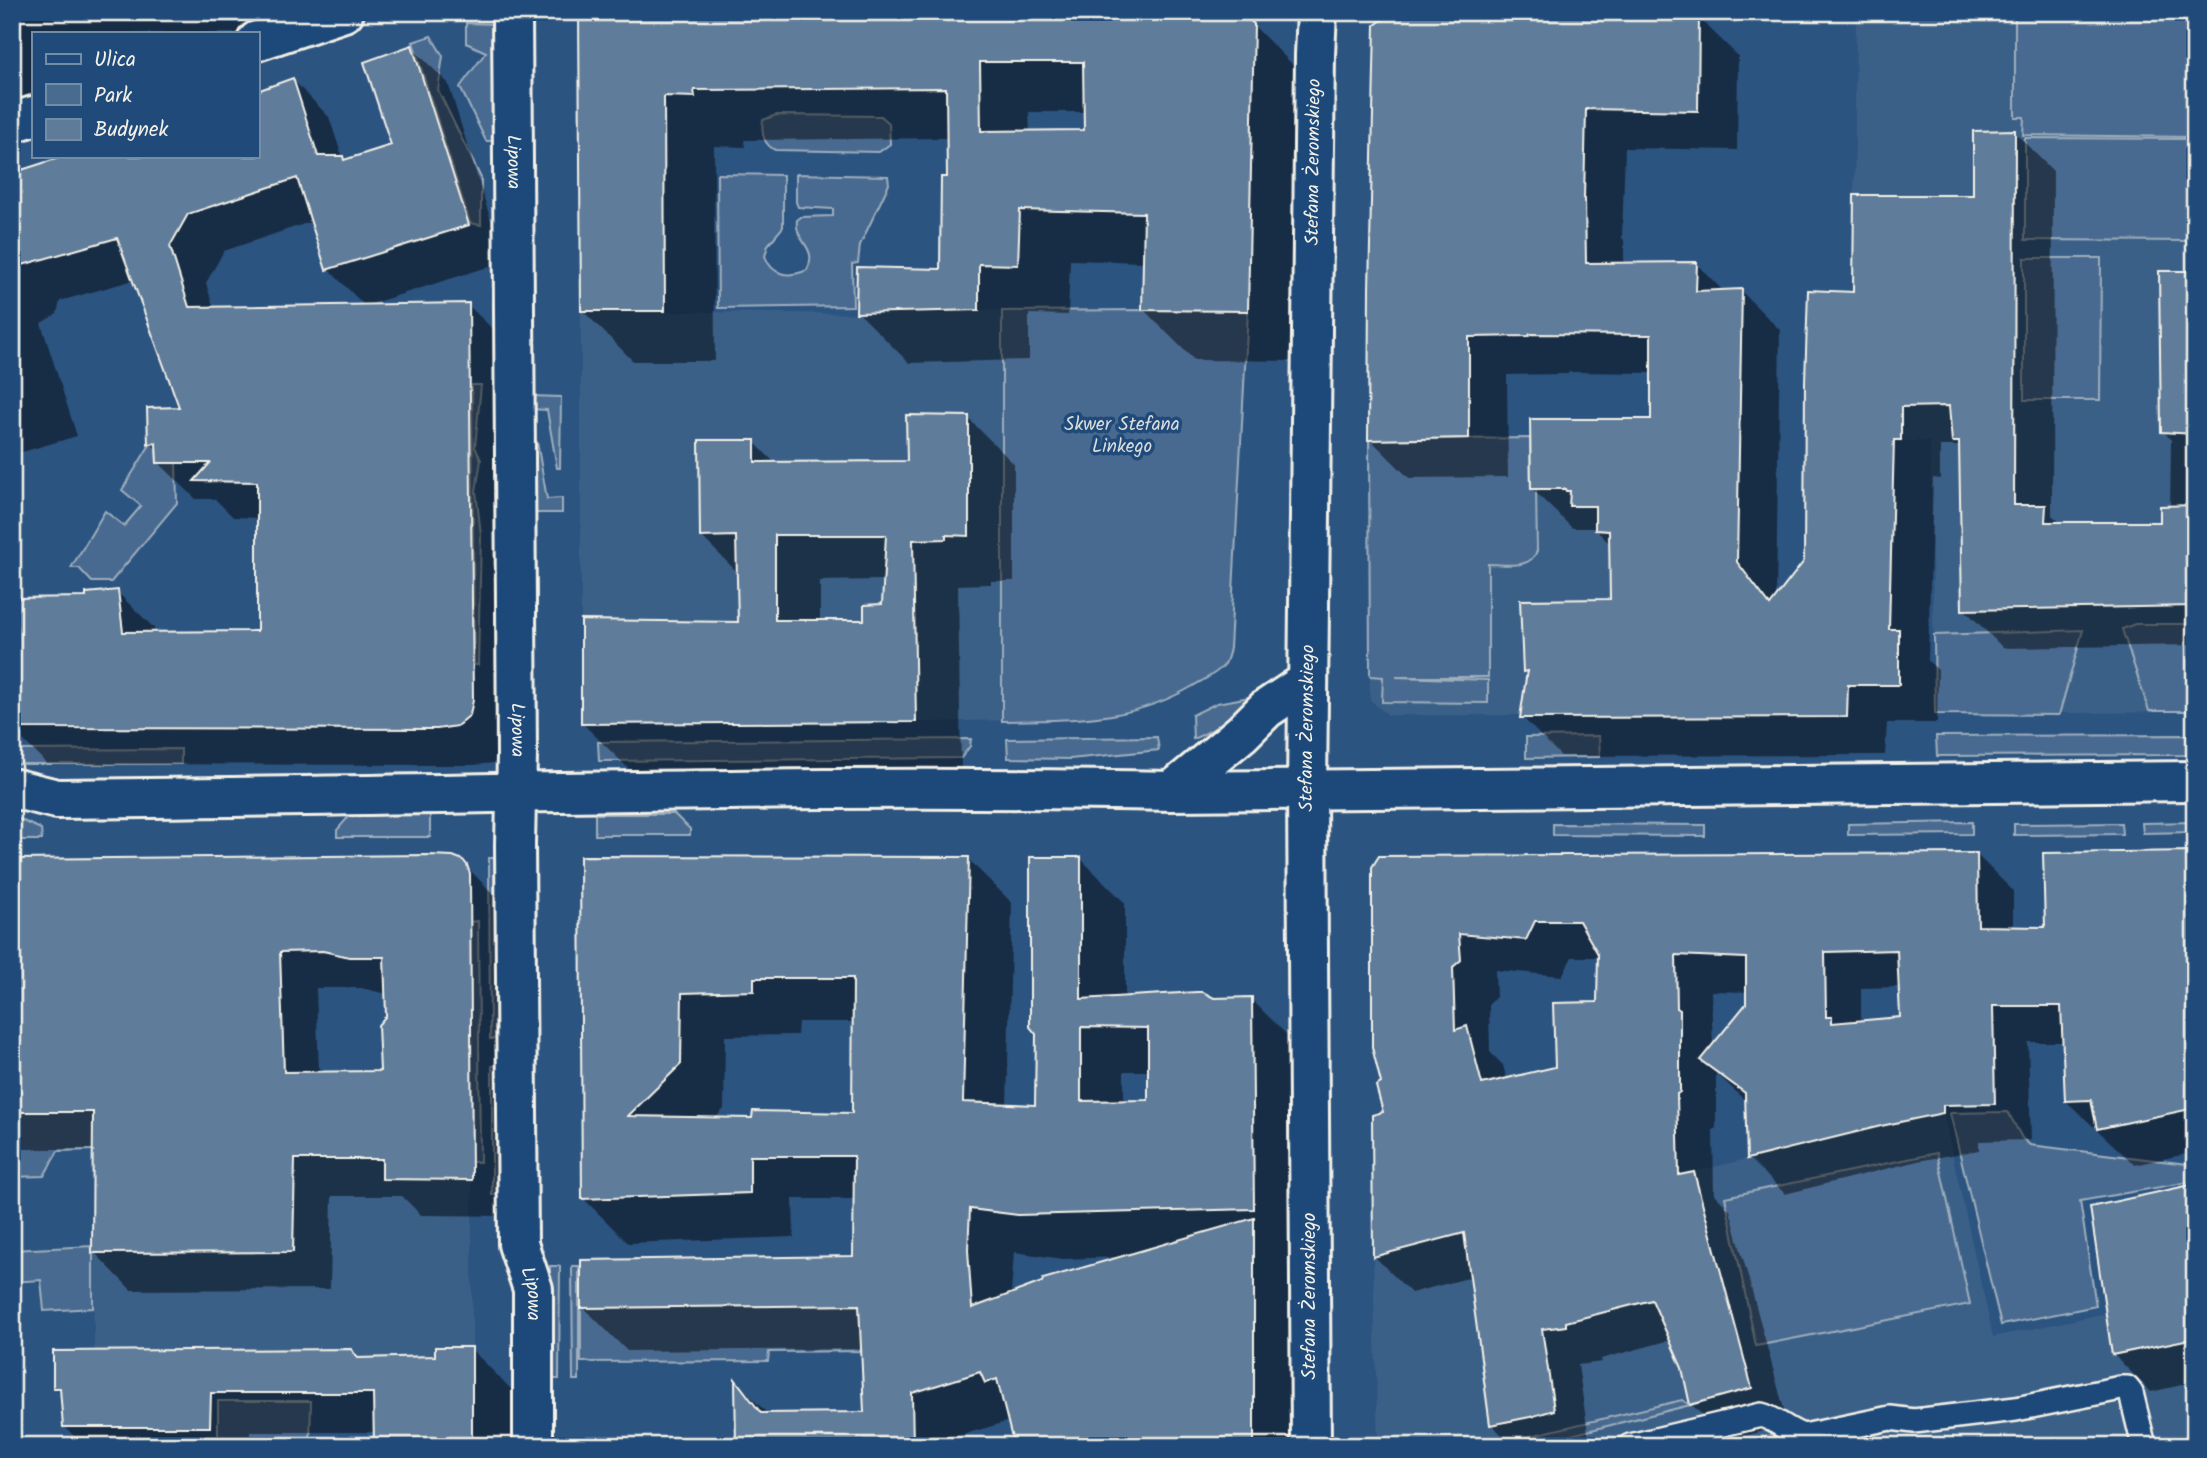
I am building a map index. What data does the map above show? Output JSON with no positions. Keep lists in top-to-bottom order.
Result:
{
  "streets": {
    "street": ["Stefana Żeromskiego", "Lipowa"]
  },
  "parks": ["Skwer Stefana Linkego"],
  "legend": ["Ulica", "Park", "Budynek"]
}
